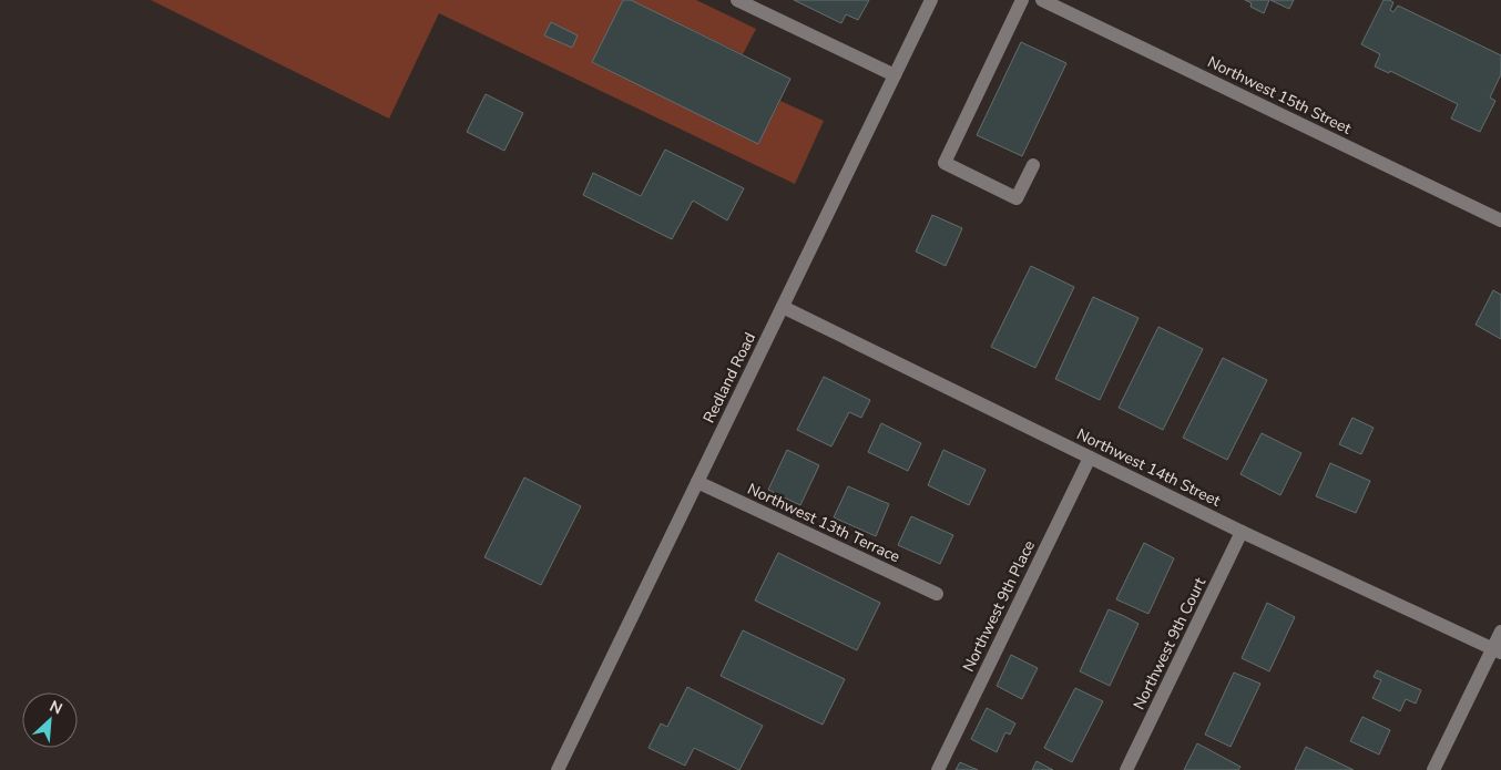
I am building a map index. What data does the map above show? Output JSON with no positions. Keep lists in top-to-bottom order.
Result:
{
  "streets": {
    "street": [
      "Northwest 15th Street",
      "Redland Road",
      "Northwest 14th Street",
      "Northwest 13th Terrace",
      "Northwest 9th Place",
      "Northwest 9th Court"
    ]
  },
  "crossings": [
    ["Redland Road", "Northwest 14th Street"],
    ["Redland Road", "Northwest 13th Terrace"],
    ["Northwest 14th Street", "Northwest 9th Place"],
    ["Northwest 14th Street", "Northwest 9th Court"]
  ],
  "north": "top right"
}
